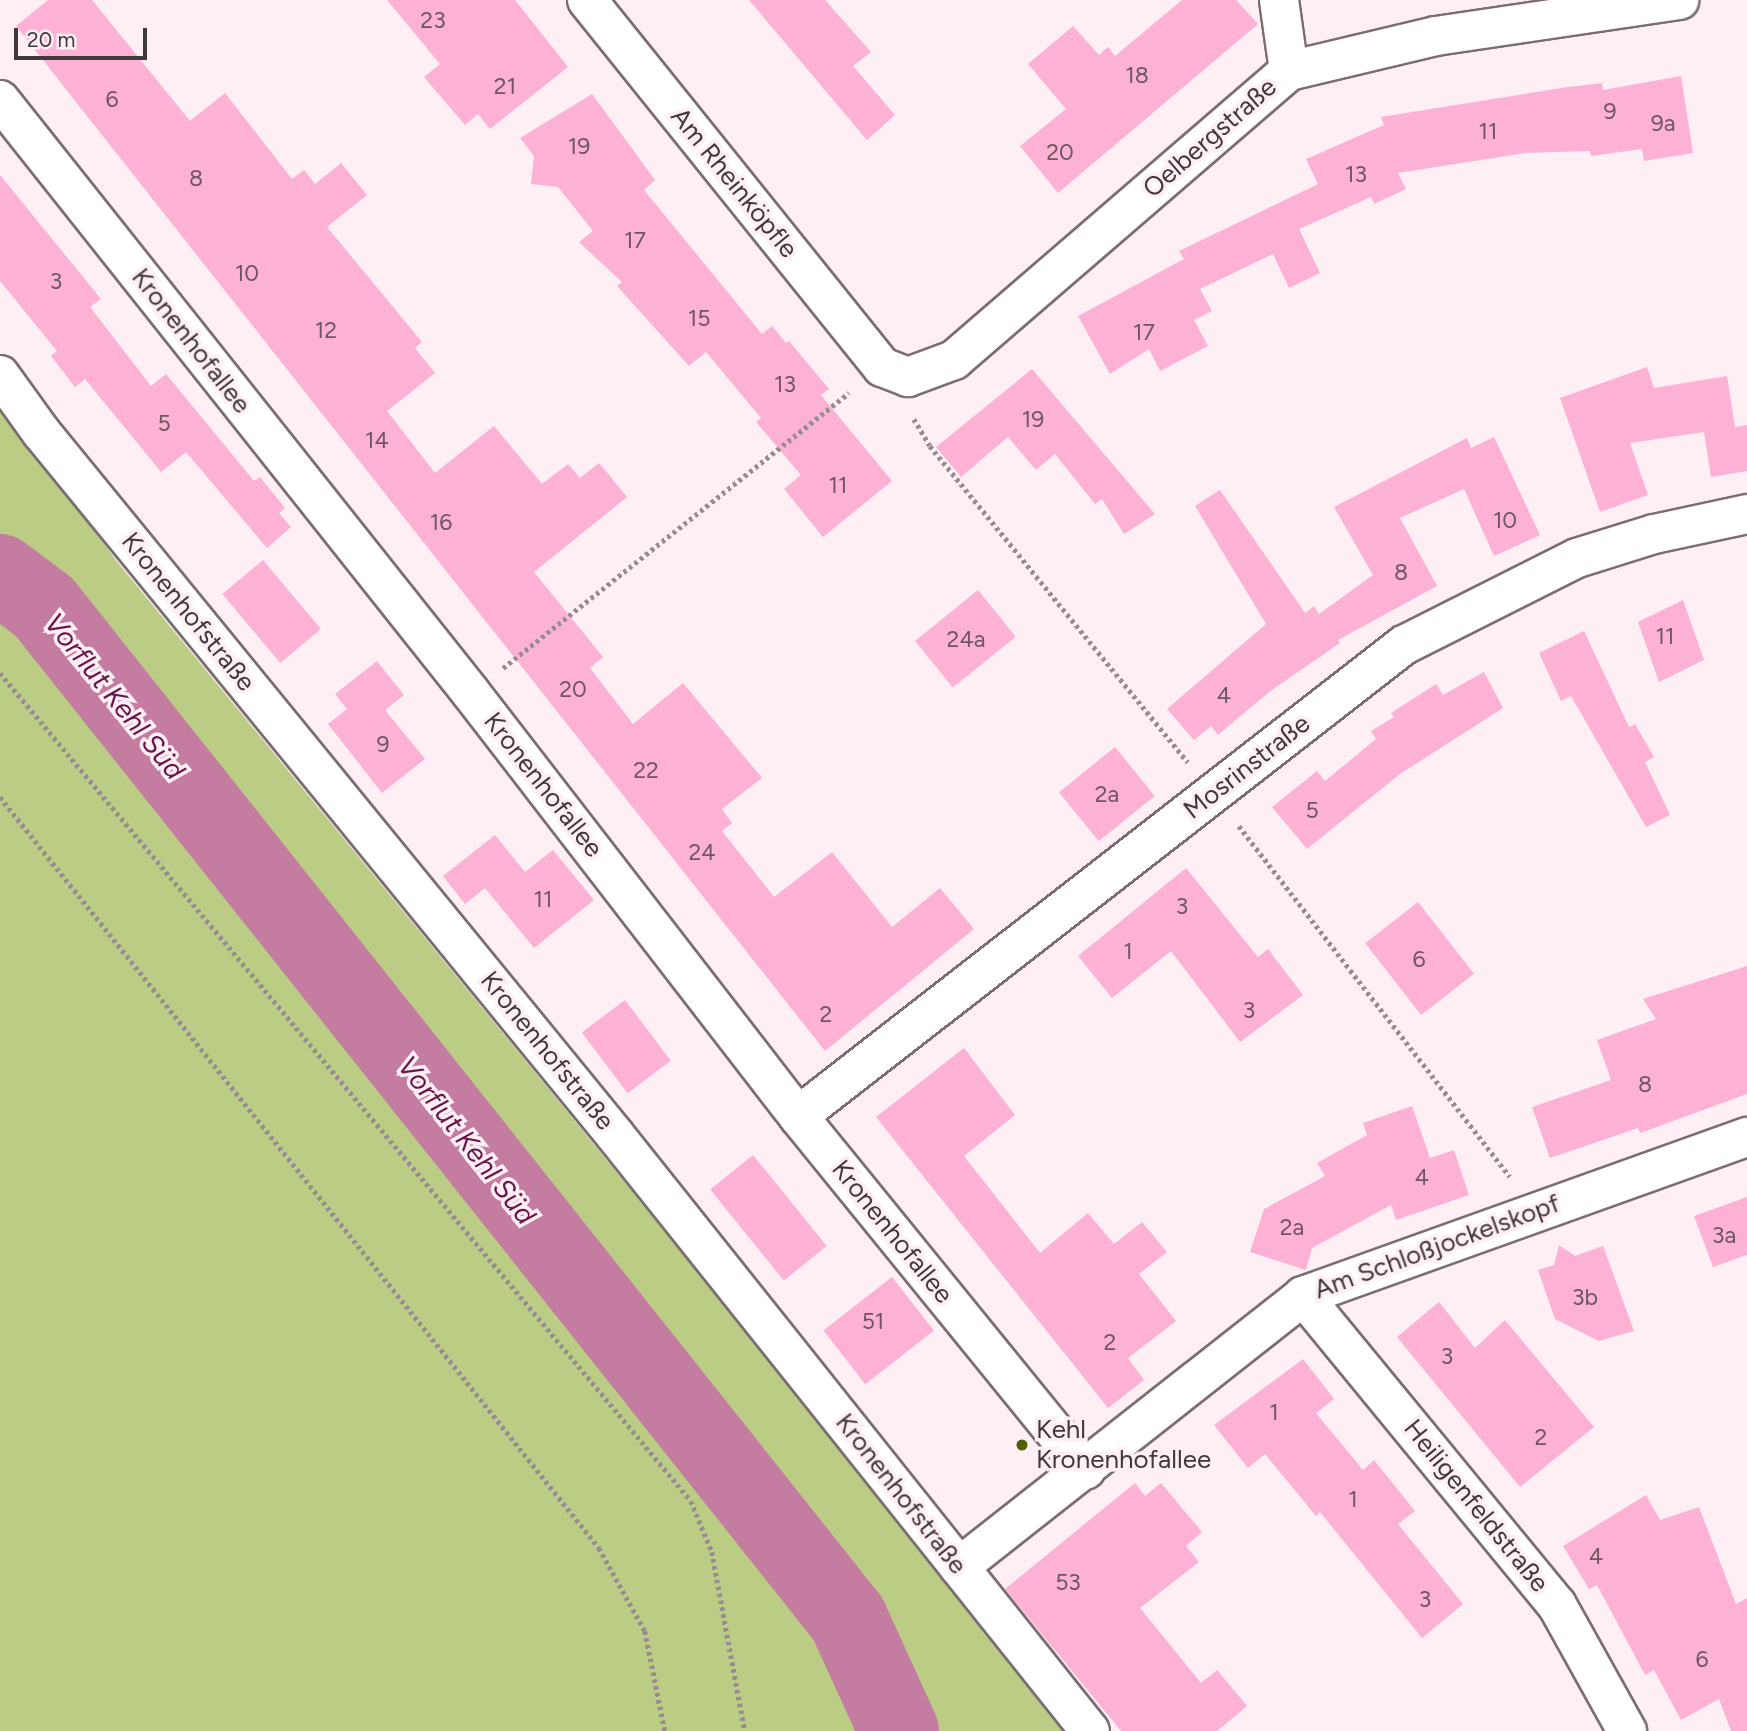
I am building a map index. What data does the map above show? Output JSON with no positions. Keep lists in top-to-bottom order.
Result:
{
  "streets": {
    "street": [
      "Oelbergstraße",
      "Am Rheinköpfle",
      "Kronenhofallee",
      "Kronenhofstraße",
      "Mosrinstraße",
      "Am Schloßjockelskopf",
      "Heiligenfeldstraße"
    ]
  },
  "crossings": [
    ["Oelbergstraße", "Am Rheinköpfle"],
    ["Kronenhofallee", "Mosrinstraße"],
    ["Kronenhofallee", "Am Schloßjockelskopf"],
    ["Kronenhofstraße", "Am Schloßjockelskopf"],
    ["Am Schloßjockelskopf", "Heiligenfeldstraße"]
  ],
  "water": ["Vorflut Kehl Süd"],
  "places": ["Kehl Kronenhofallee"],
  "house_numbers": [
    "23",
    "18",
    "21",
    "6",
    "9",
    "9a",
    "11",
    "19",
    "20",
    "13",
    "8",
    "17",
    "10",
    "3",
    "15",
    "12",
    "17",
    "13",
    "19",
    "5",
    "14",
    "11",
    "10",
    "16",
    "8",
    "11",
    "24a",
    "20",
    "4",
    "9",
    "22",
    "2a",
    "5",
    "24",
    "11",
    "3",
    "1",
    "6",
    "3",
    "2",
    "8",
    "4",
    "2a",
    "3a",
    "3b",
    "51",
    "2",
    "3",
    "1",
    "2",
    "1",
    "4",
    "53",
    "3",
    "6"
  ],
  "scale_bar": "20 m"
}
